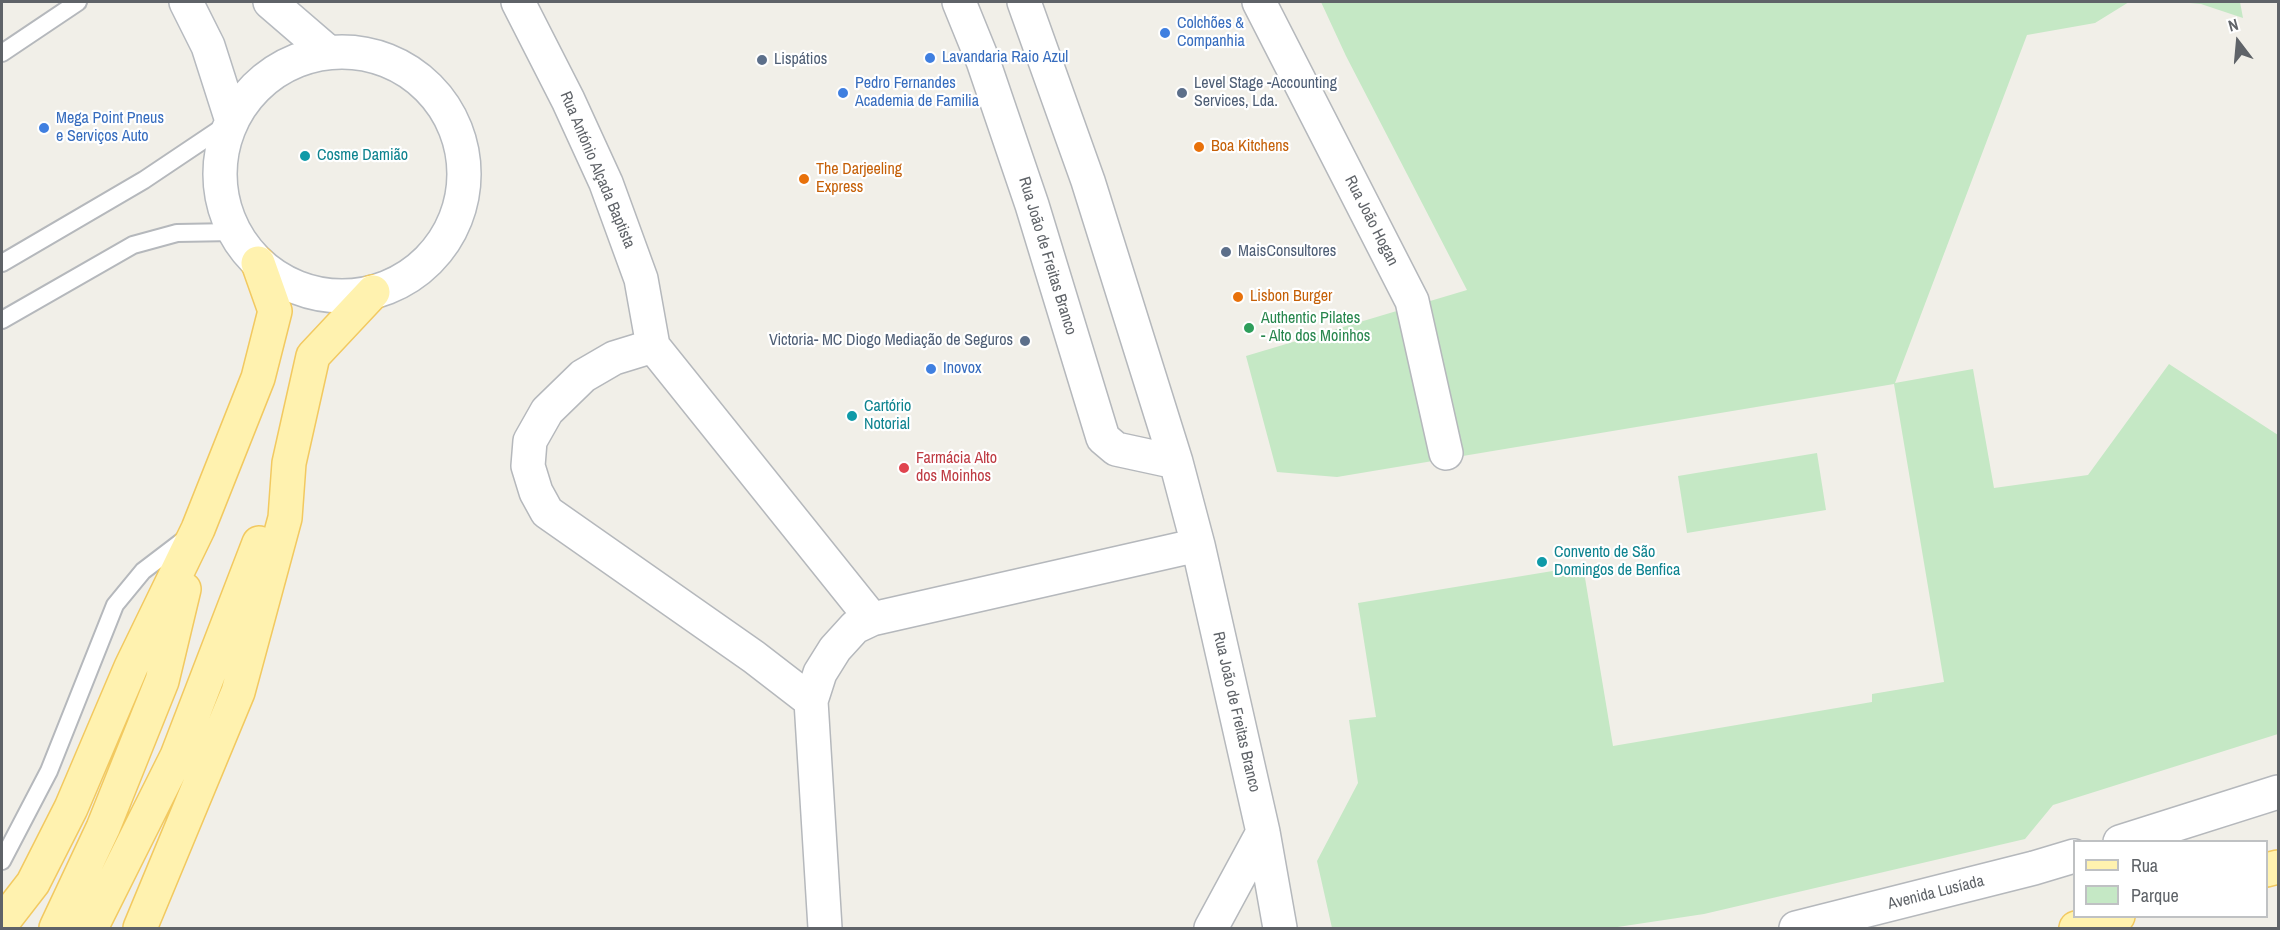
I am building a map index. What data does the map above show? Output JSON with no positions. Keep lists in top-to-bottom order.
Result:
{
  "streets": {
    "street": [
      "Rua António Alçada Baptista",
      "Rua João Hogan",
      "Rua João de Freitas Branco",
      "Avenida Lusíada"
    ]
  },
  "places": [
    "Colchões & Companhia",
    "Lavandaria Raio Azul",
    "Lispátios",
    "Pedro Fernandes Academia de Familia",
    "Level Stage -Accounting Services, Lda.",
    "Mega Point Pneus e Serviços Auto",
    "Boa Kitchens",
    "Cosme Damião",
    "The Darjeeling Express",
    "MaisConsultores",
    "Lisbon Burger",
    "Authentic Pilates - Alto dos Moinhos",
    "Victoria- MC Diogo Mediação de Seguros",
    "Inovox",
    "Cartório Notorial",
    "Farmácia Alto dos Moinhos",
    "Convento de São Domingos de Benfica"
  ],
  "legend": ["Rua", "Parque"],
  "north": "top"
}
